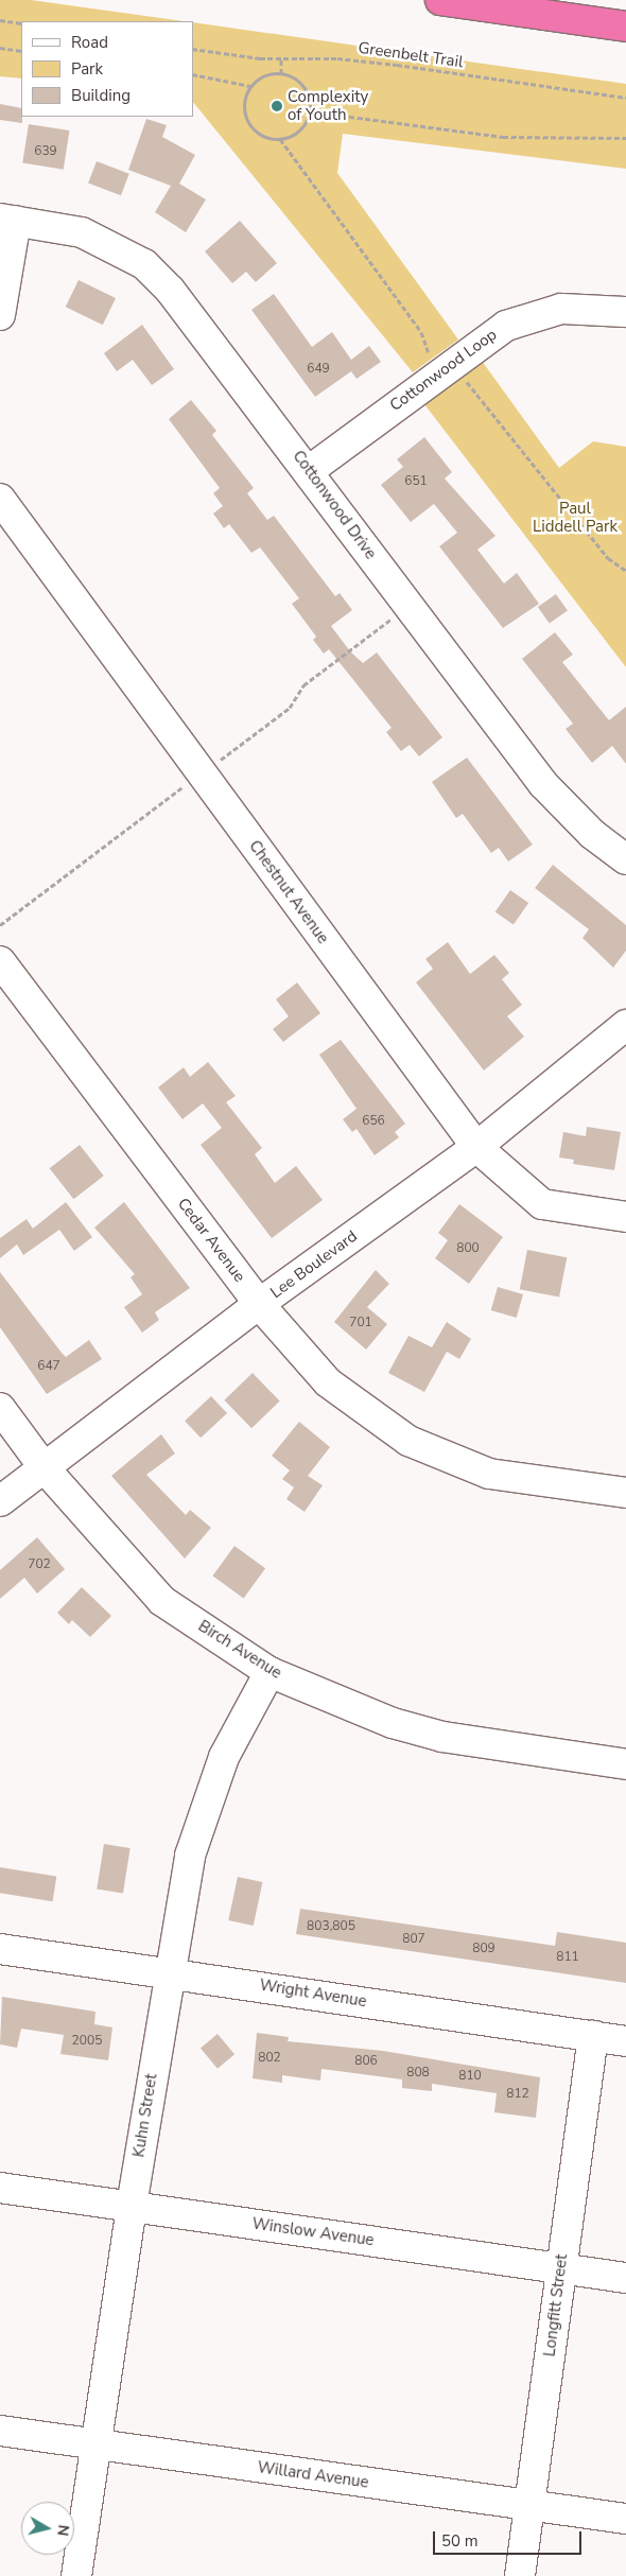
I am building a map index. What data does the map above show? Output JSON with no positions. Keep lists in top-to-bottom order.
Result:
{
  "streets": {
    "street": [
      "Cottonwood Loop",
      "Cottonwood Drive",
      "Chestnut Avenue",
      "Cedar Avenue",
      "Lee Boulevard",
      "Birch Avenue",
      "Wright Avenue",
      "Kuhn Street",
      "Winslow Avenue",
      "Longfitt Street",
      "Willard Avenue"
    ],
    "path": ["Greenbelt Trail"]
  },
  "crossings": [
    ["Cottonwood Loop", "Cottonwood Drive"],
    ["Chestnut Avenue", "Lee Boulevard"],
    ["Cedar Avenue", "Lee Boulevard"],
    ["Lee Boulevard", "Birch Avenue"],
    ["Birch Avenue", "Kuhn Street"],
    ["Wright Avenue", "Kuhn Street"],
    ["Wright Avenue", "Longfitt Street"],
    ["Kuhn Street", "Winslow Avenue"],
    ["Kuhn Street", "Willard Avenue"],
    ["Winslow Avenue", "Longfitt Street"],
    ["Longfitt Street", "Willard Avenue"]
  ],
  "parks": ["Paul Liddell Park"],
  "places": ["Complexity of Youth"],
  "house_numbers": [
    "639",
    "649",
    "651",
    "656",
    "800",
    "701",
    "647",
    "702",
    "803,805",
    "807",
    "809",
    "811",
    "2005",
    "802",
    "806",
    "808",
    "810",
    "812"
  ],
  "legend": ["Road", "Park", "Building"],
  "scale_bar": "50 m",
  "north": "right"
}
